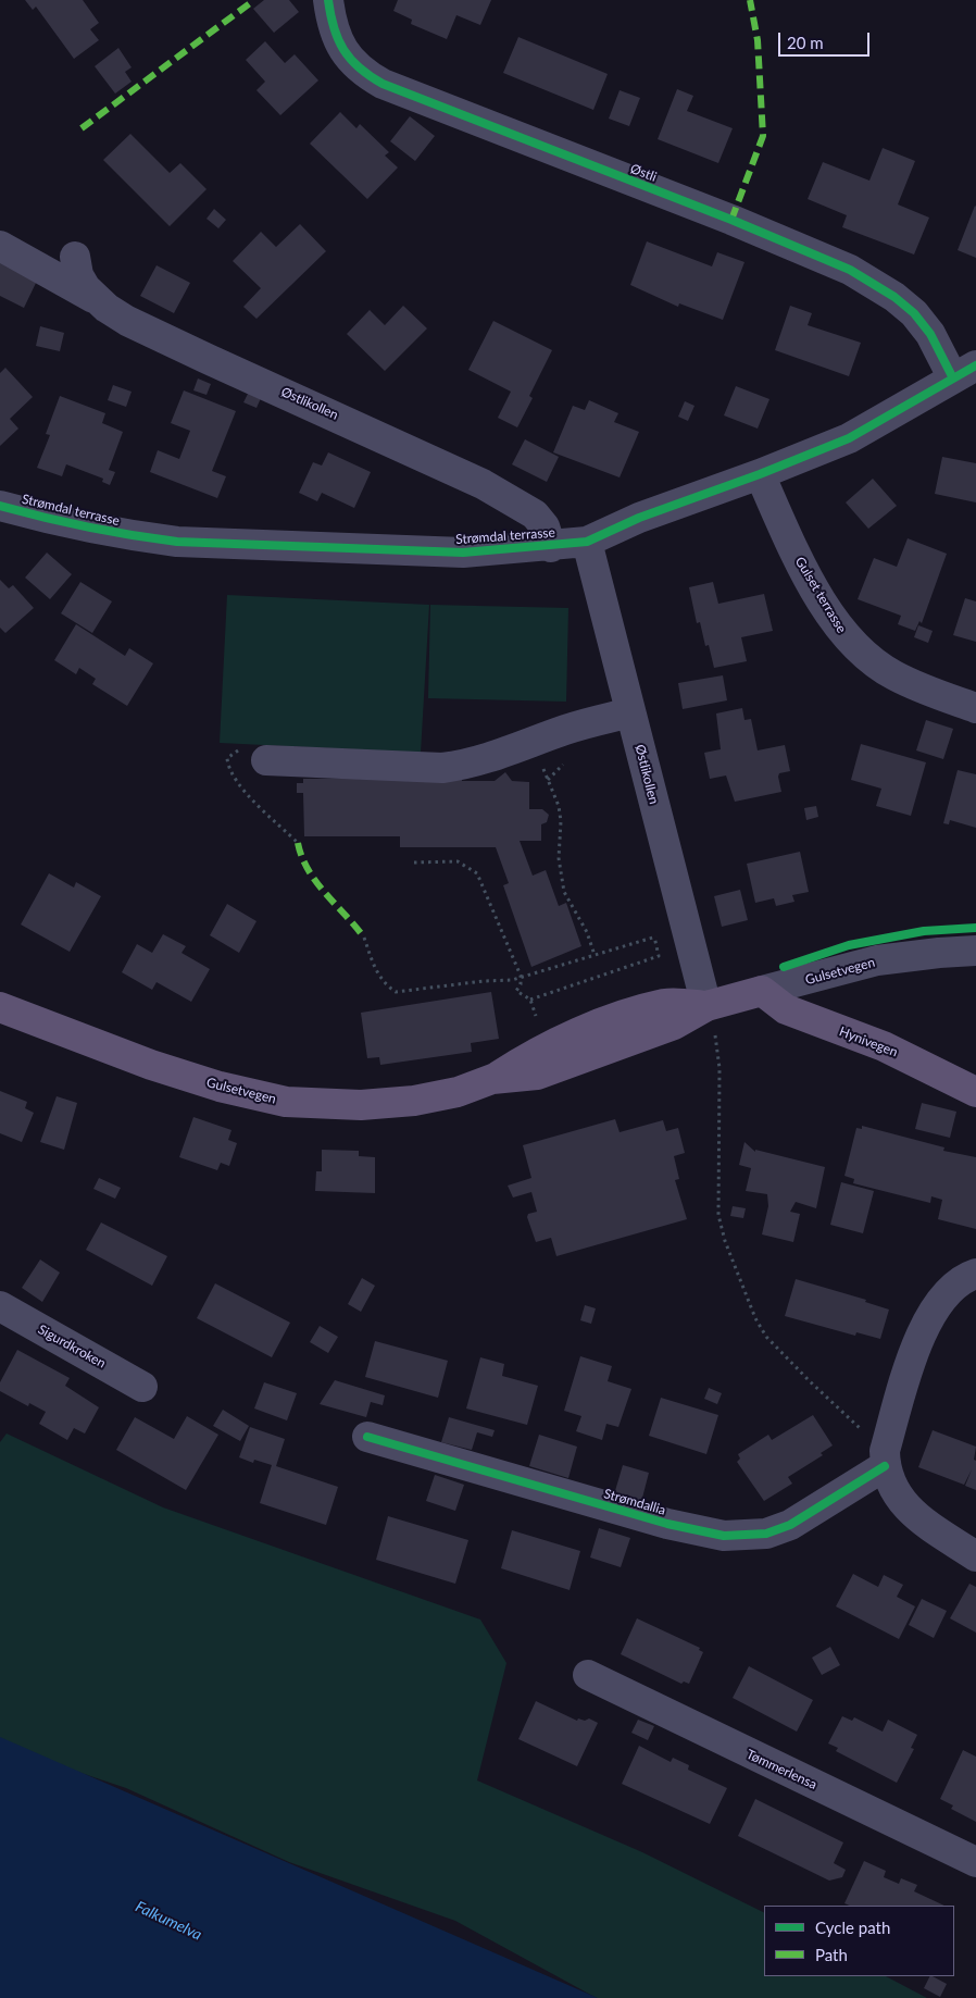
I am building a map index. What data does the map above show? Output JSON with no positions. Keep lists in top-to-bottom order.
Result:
{
  "streets": {
    "main road": ["Gulsetvegen", "Hynivegen"],
    "street": [
      "Østli",
      "Østlikollen",
      "Strømdal terrasse",
      "Gulset terrasse",
      "Sigurdkroken",
      "Strømdallia",
      "Tømmerlensa"
    ]
  },
  "crossings": [
    ["Østli", "Strømdal terrasse"],
    ["Østlikollen", "Strømdal terrasse"],
    ["Østlikollen", "Gulsetvegen"],
    ["Strømdal terrasse", "Gulset terrasse"],
    ["Gulsetvegen", "Hynivegen"]
  ],
  "water": ["Falkumelva"],
  "legend": ["Cycle path", "Path"],
  "scale_bar": "20 m"
}
